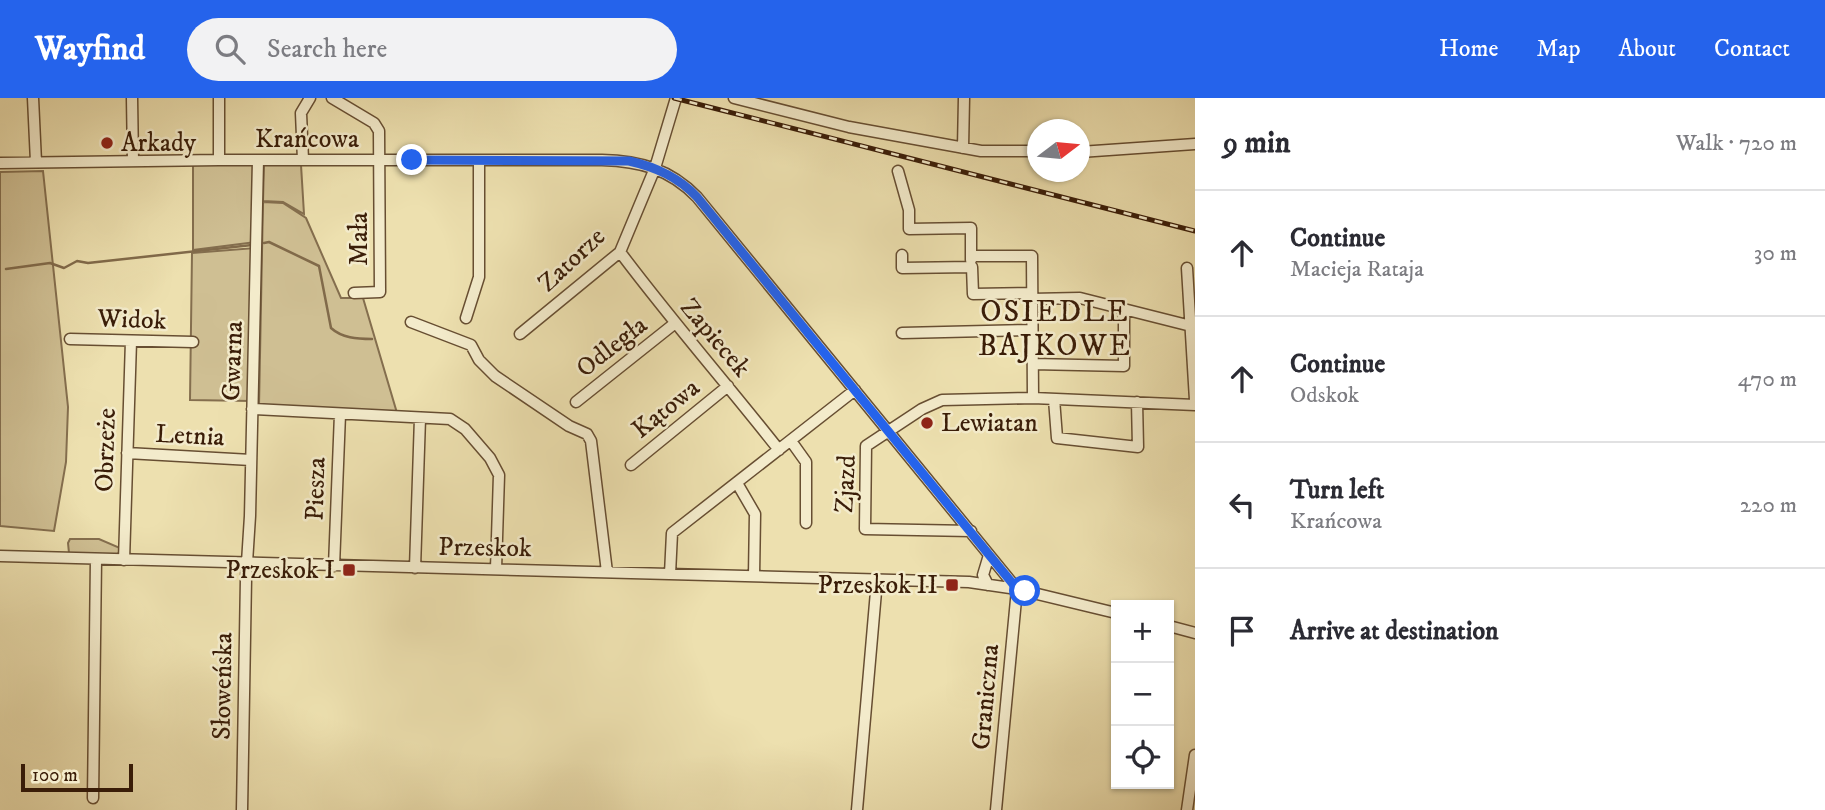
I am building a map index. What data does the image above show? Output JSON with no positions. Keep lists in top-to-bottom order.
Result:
{
  "streets": {
    "street": [
      "Krańcowa",
      "Mała",
      "Zatorze",
      "Widok",
      "Zapiecek",
      "Odległa",
      "Gwarna",
      "Kątowa",
      "Letnia",
      "Obrzeże",
      "Zjazd",
      "Piesza",
      "Przeskok",
      "Słoweńska",
      "Graniczna"
    ]
  },
  "crossings": [
    ["Krańcowa", "Mała"],
    ["Krańcowa", "Zatorze"],
    ["Krańcowa", "Gwarna"],
    ["Krańcowa", "Zjazd"],
    ["Krańcowa", "Przeskok"],
    ["Krańcowa", "Graniczna"],
    ["Zatorze", "Zapiecek"],
    ["Widok", "Obrzeże"],
    ["Zapiecek", "Odległa"],
    ["Zapiecek", "Kątowa"],
    ["Zapiecek", "Zjazd"],
    ["Gwarna", "Letnia"],
    ["Gwarna", "Przeskok"],
    ["Gwarna", "Słoweńska"],
    ["Letnia", "Obrzeże"],
    ["Obrzeże", "Przeskok"],
    ["Zjazd", "Przeskok"],
    ["Piesza", "Przeskok"],
    ["Przeskok", "Słoweńska"],
    ["Przeskok", "Graniczna"]
  ],
  "districts": ["OSIEDLE BAJKOWE"],
  "places": {
    "other": ["Arkady", "Lewiatan"],
    "transit": ["Przeskok I", "Przeskok II"]
  },
  "scale_bar": "100 m",
  "north": "right",
  "page": {
    "header": "Wayfind",
    "search": "Search here",
    "nav": [
      "Home",
      "Map",
      "About",
      "Contact"
    ],
    "heading": ["9 min", "Walk · 720 m"],
    "list": [
      ["Continue", "Macieja Rataja", "30 m"],
      ["Continue", "Odskok", "470 m"],
      ["Turn left", "Krańcowa", "220 m"],
      "Arrive at destination"
    ],
    "map_buttons": ["+", "−"],
    "scale": "100 m"
  }
}
